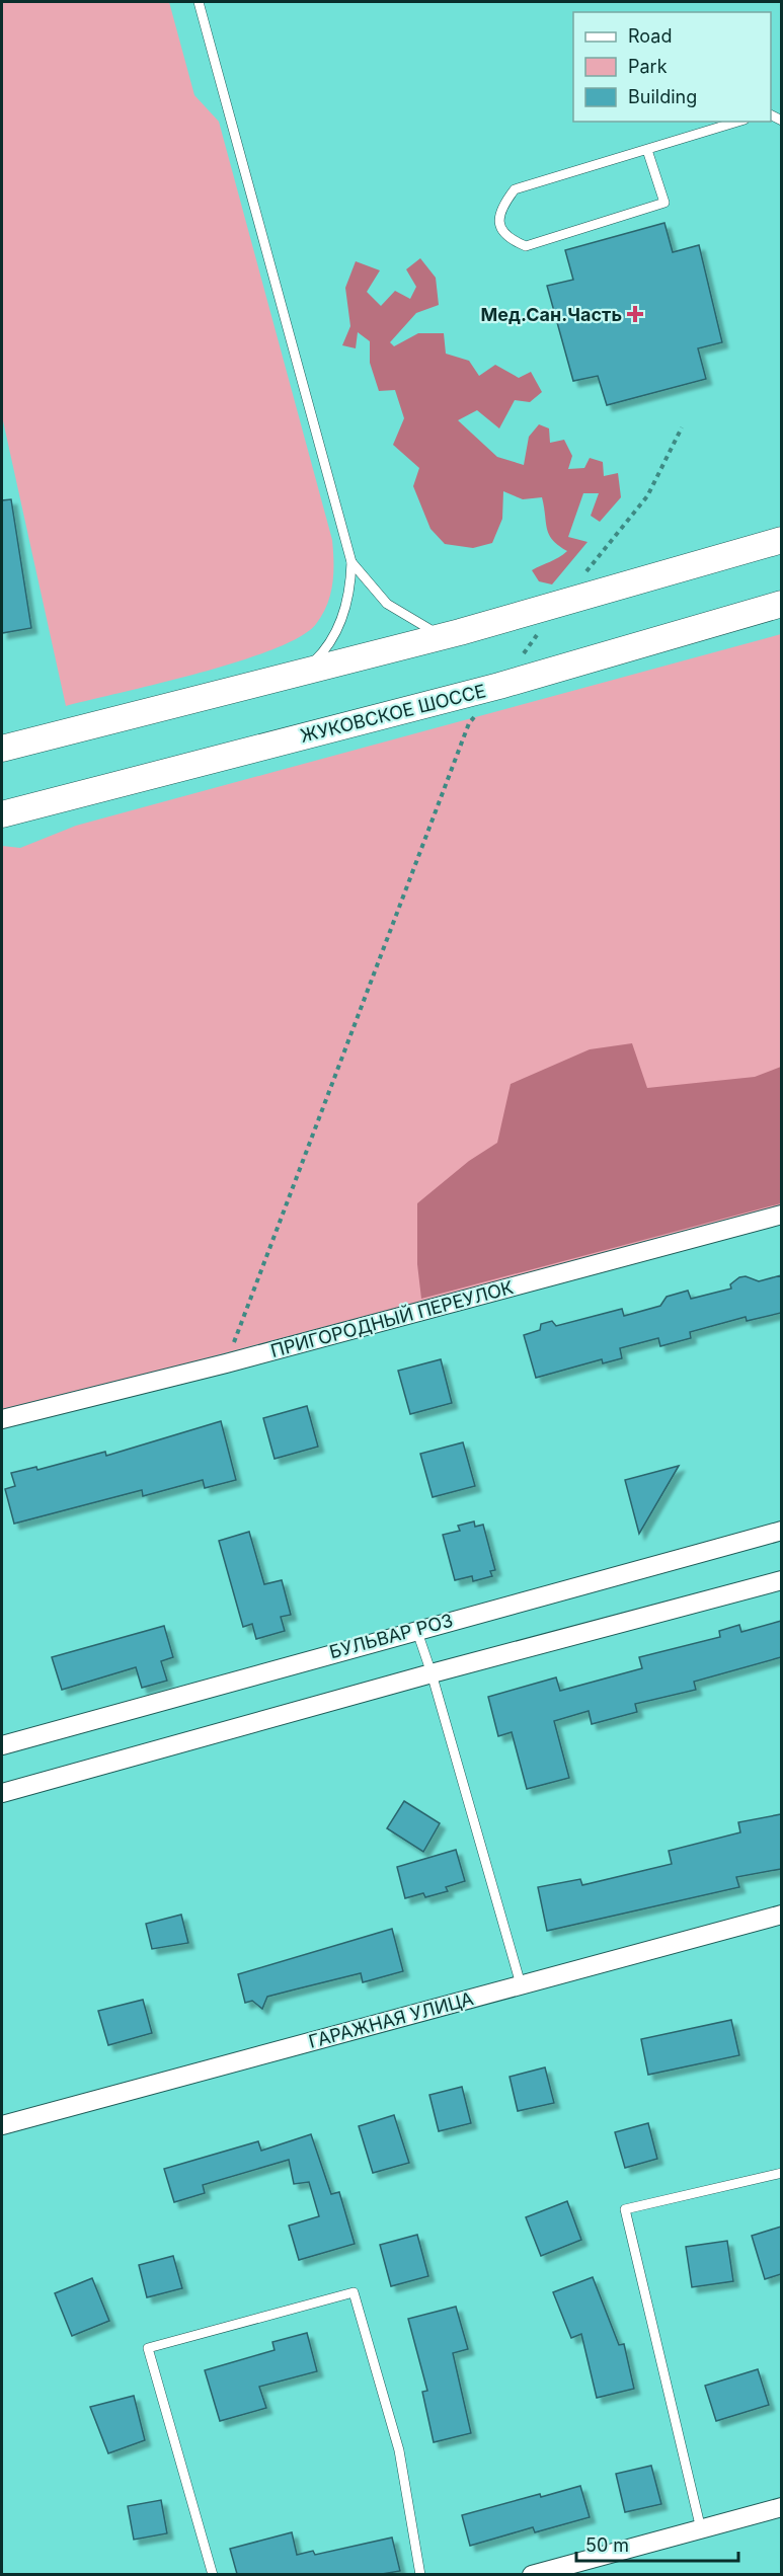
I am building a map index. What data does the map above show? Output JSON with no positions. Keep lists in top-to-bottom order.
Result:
{
  "streets": {
    "main road": ["ЖУКОВСКОЕ ШОССЕ"],
    "street": ["ПРИГОРОДНЫЙ ПЕРЕУЛОК", "БУЛЬВАР РОЗ", "ГАРАЖНАЯ УЛИЦА"]
  },
  "places": {
    "health": ["Мед.Сан.Часть"]
  },
  "legend": ["Road", "Park", "Building"],
  "scale_bar": "50 m"
}
